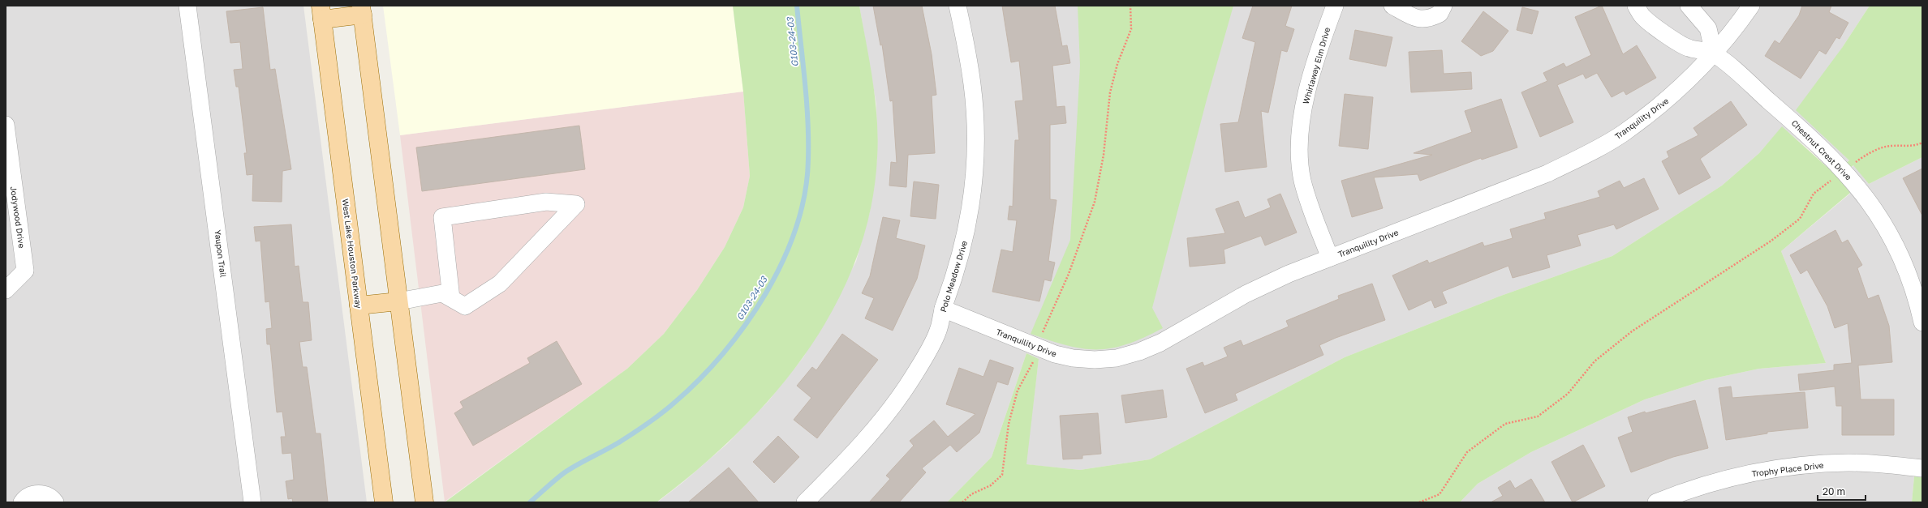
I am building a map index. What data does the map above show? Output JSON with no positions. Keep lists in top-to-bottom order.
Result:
{
  "streets": {
    "main road": ["West Lake Houston Parkway"],
    "street": [
      "Whirlaway Elm Drive",
      "Tranquility Drive",
      "Chestnut Crest Drive",
      "Jodywood Drive",
      "Yaupon Trail",
      "Polo Meadow Drive",
      "Trophy Place Drive"
    ]
  },
  "crossings": [
    ["Whirlaway Elm Drive", "Tranquility Drive"],
    ["Tranquility Drive", "Chestnut Crest Drive"],
    ["Tranquility Drive", "Polo Meadow Drive"]
  ],
  "water": ["G103-24-03"],
  "scale_bar": "20 m"
}
